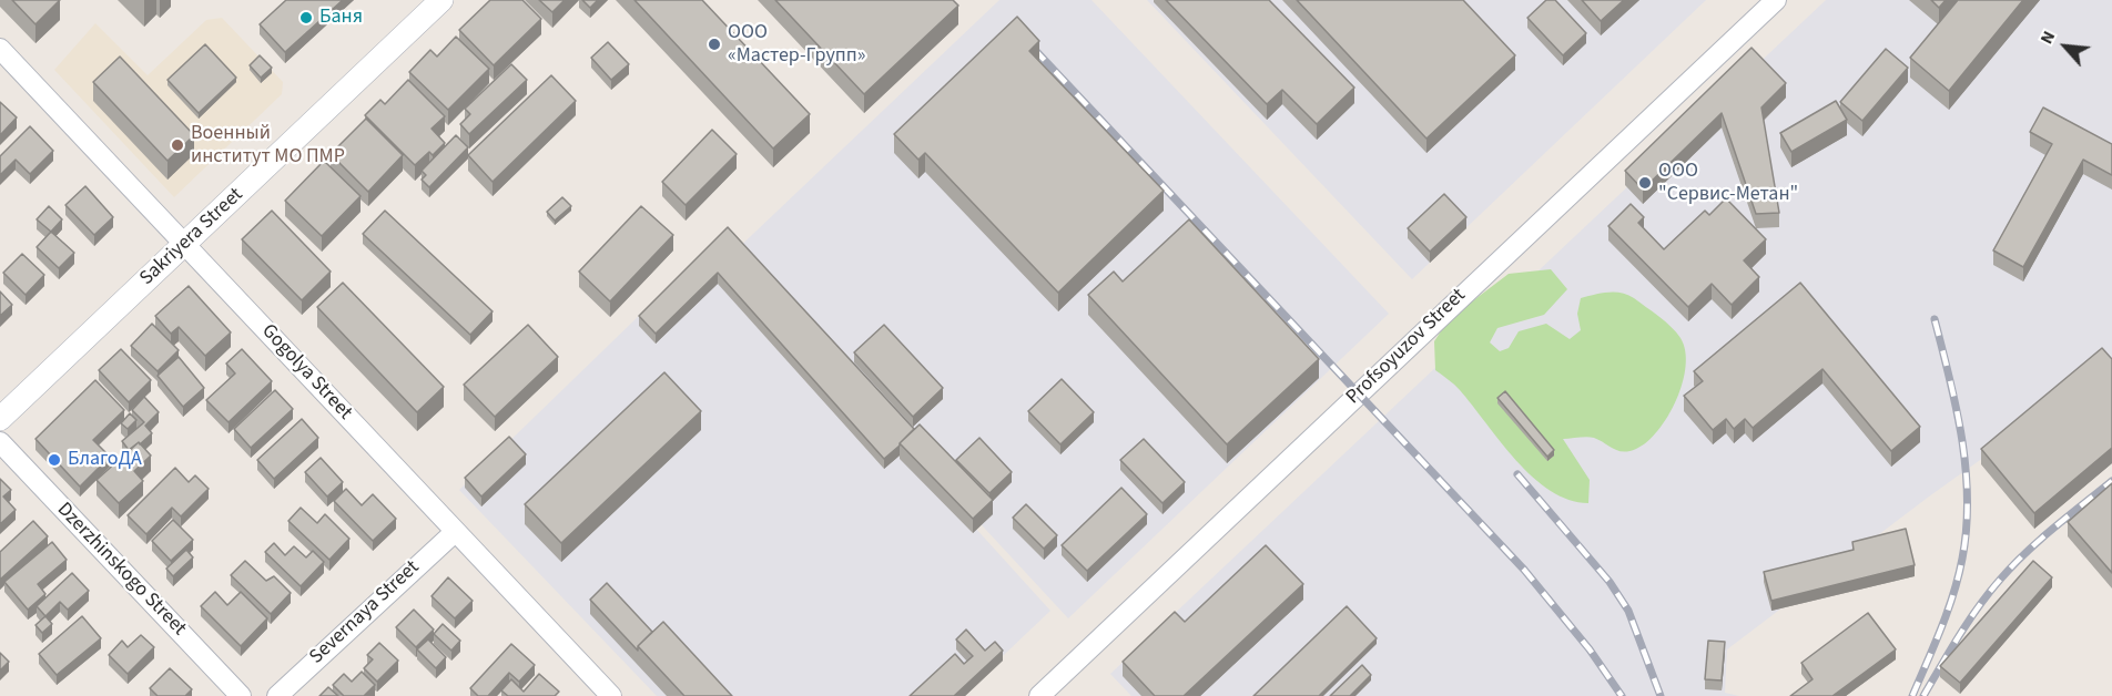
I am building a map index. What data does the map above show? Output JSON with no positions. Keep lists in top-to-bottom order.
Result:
{
  "streets": {
    "street": [
      "Sakriyera Street",
      "Profsoyuzov Street",
      "Gogolya Street",
      "Dzerzhinskogo Street",
      "Severnaya Street"
    ]
  },
  "crossings": [
    ["Sakriyera Street", "Gogolya Street"],
    ["Gogolya Street", "Severnaya Street"]
  ],
  "places": [
    "Баня",
    "ООО «Мастер-Групп»",
    "Военный институт МО ПМР",
    "ООО \"Сервис-Метан\"",
    "БлагоДА"
  ],
  "north": "top left"
}
